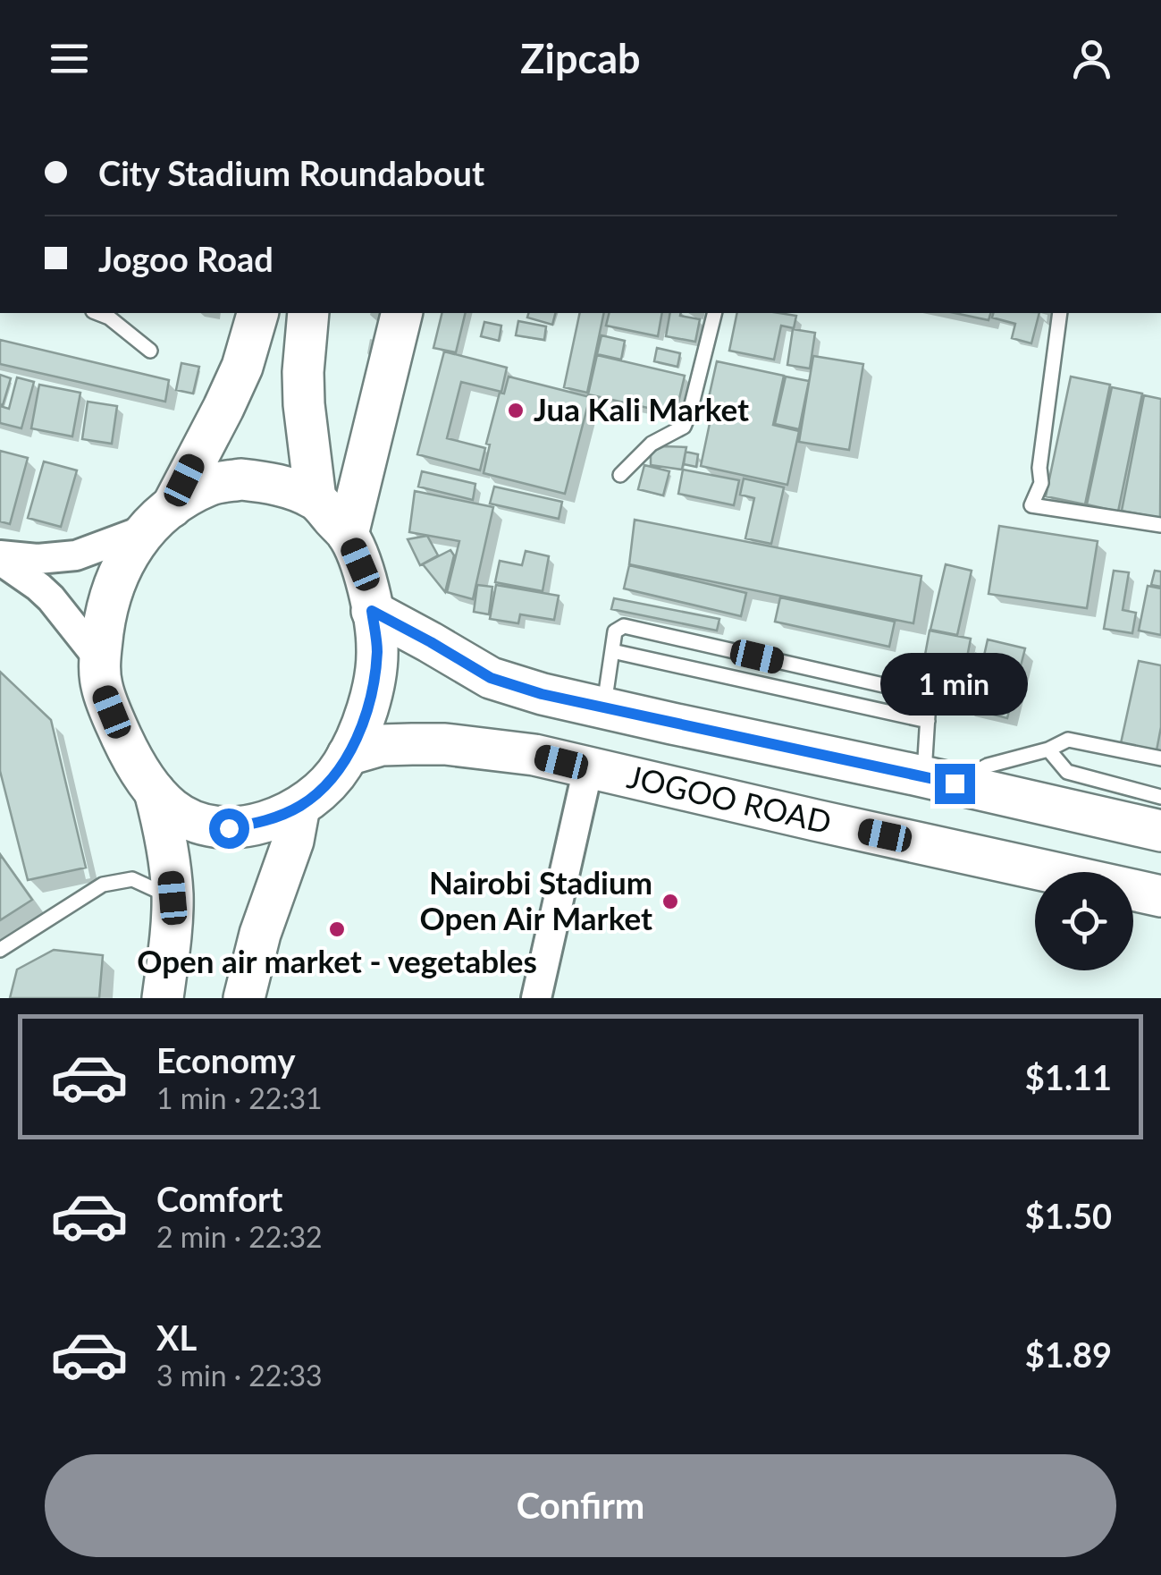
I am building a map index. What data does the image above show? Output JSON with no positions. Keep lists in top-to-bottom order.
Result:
{
  "streets": {
    "main road": ["JOGOO ROAD"]
  },
  "places": ["Jua Kali Market", "Nairobi Stadium Open Air Market", "Open air market - vegetables"],
  "page": {
    "header": "Zipcab",
    "banner": ["City Stadium Roundabout", "Jogoo Road"],
    "bubble": "1 min",
    "list": [
      {
        "name": "Economy",
        "note": "1 min · 22:31",
        "value": "$1.11"
      },
      {
        "name": "Comfort",
        "note": "2 min · 22:32",
        "value": "$1.50"
      },
      {
        "name": "XL",
        "note": "3 min · 22:33",
        "value": "$1.89"
      }
    ],
    "buttons": "Confirm"
  }
}
